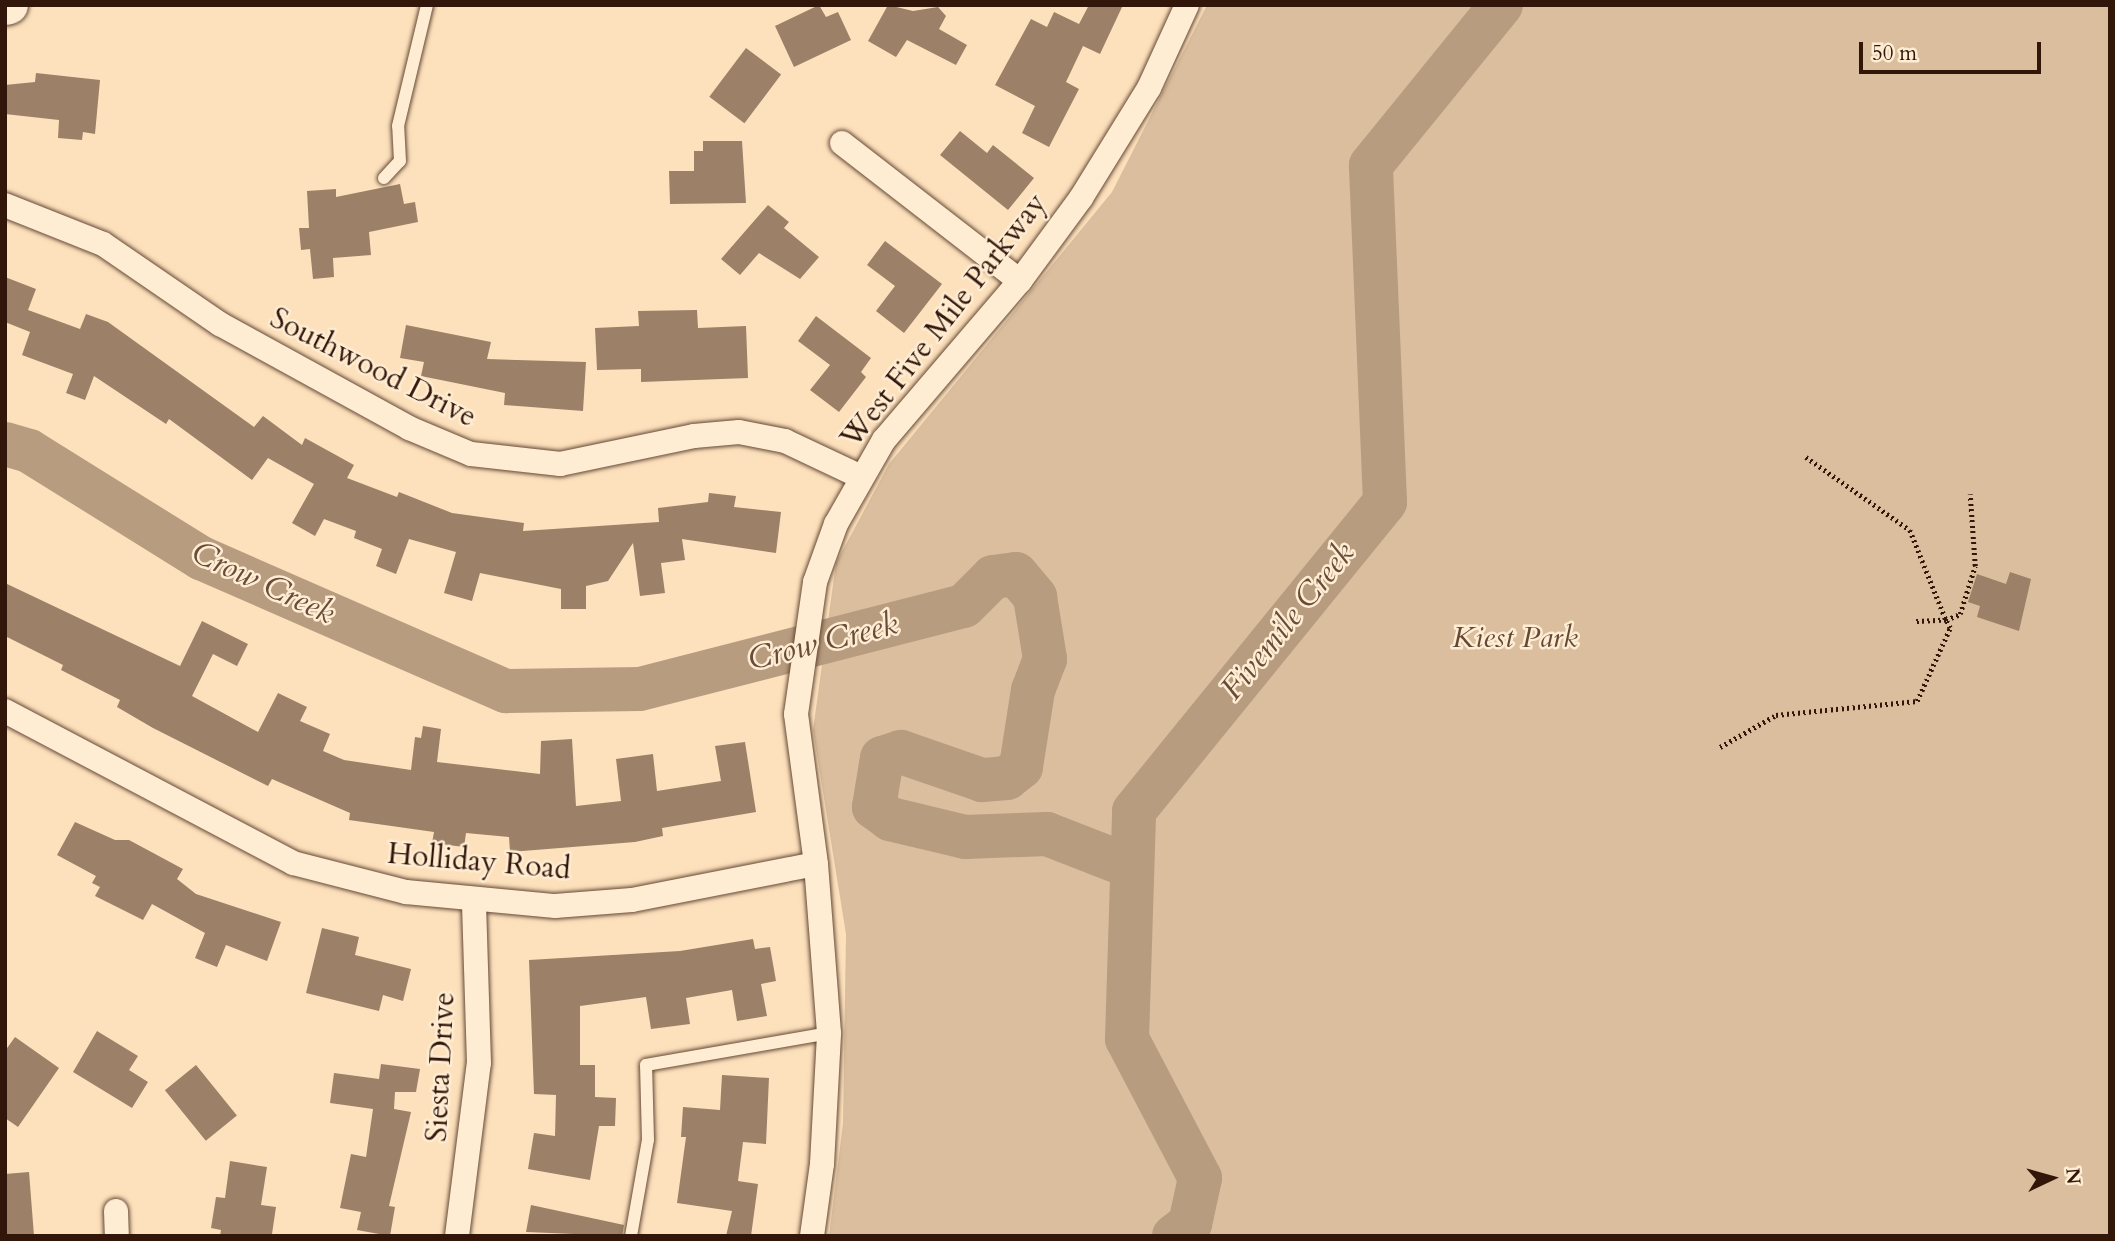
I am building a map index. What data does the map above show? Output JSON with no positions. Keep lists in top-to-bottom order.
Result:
{
  "streets": {
    "street": [
      "West Five Mile Parkway",
      "Southwood Drive",
      "Holliday Road",
      "Siesta Drive"
    ]
  },
  "crossings": [
    ["West Five Mile Parkway", "Southwood Drive"],
    ["West Five Mile Parkway", "Holliday Road"],
    ["Holliday Road", "Siesta Drive"]
  ],
  "water": ["Crow Creek", "Fivemile Creek"],
  "parks": ["Kiest Park"],
  "scale_bar": "50 m",
  "north": "right"
}
